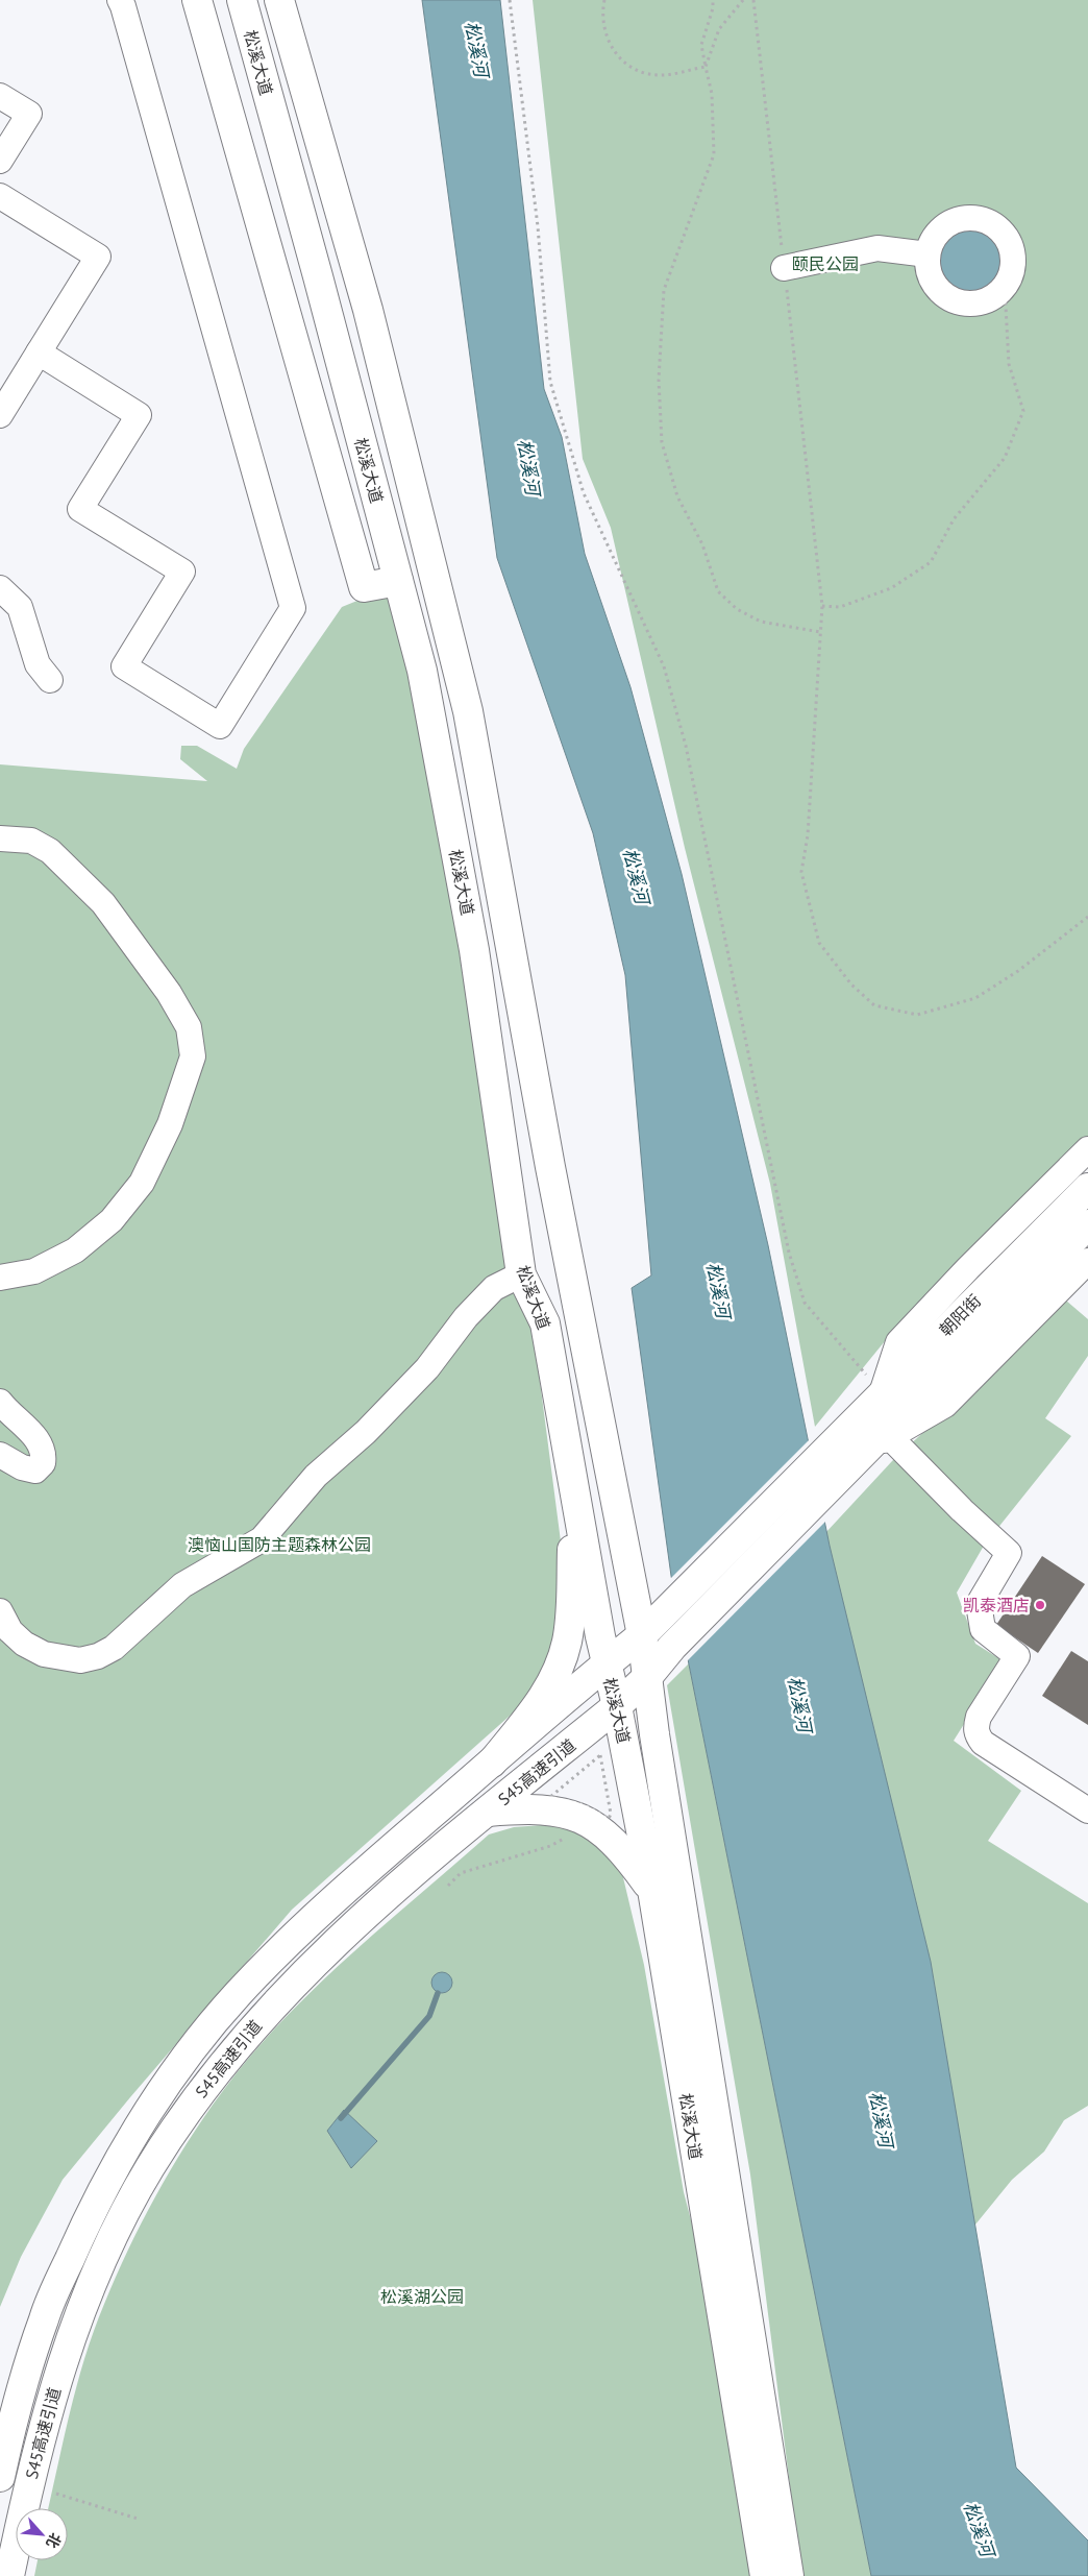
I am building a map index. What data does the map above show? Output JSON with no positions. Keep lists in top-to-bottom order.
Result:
{
  "streets": {
    "main road": ["松溪大道", "朝阳街", "S45高速引道"]
  },
  "crossings": [
    ["松溪大道", "S45高速引道"],
    ["朝阳街", "S45高速引道"]
  ],
  "water": ["松溪河"],
  "parks": ["颐民公园", "澳恼山国防主题森林公园", "松溪湖公园"],
  "places": ["凯泰酒店"],
  "north": "bottom right"
}
